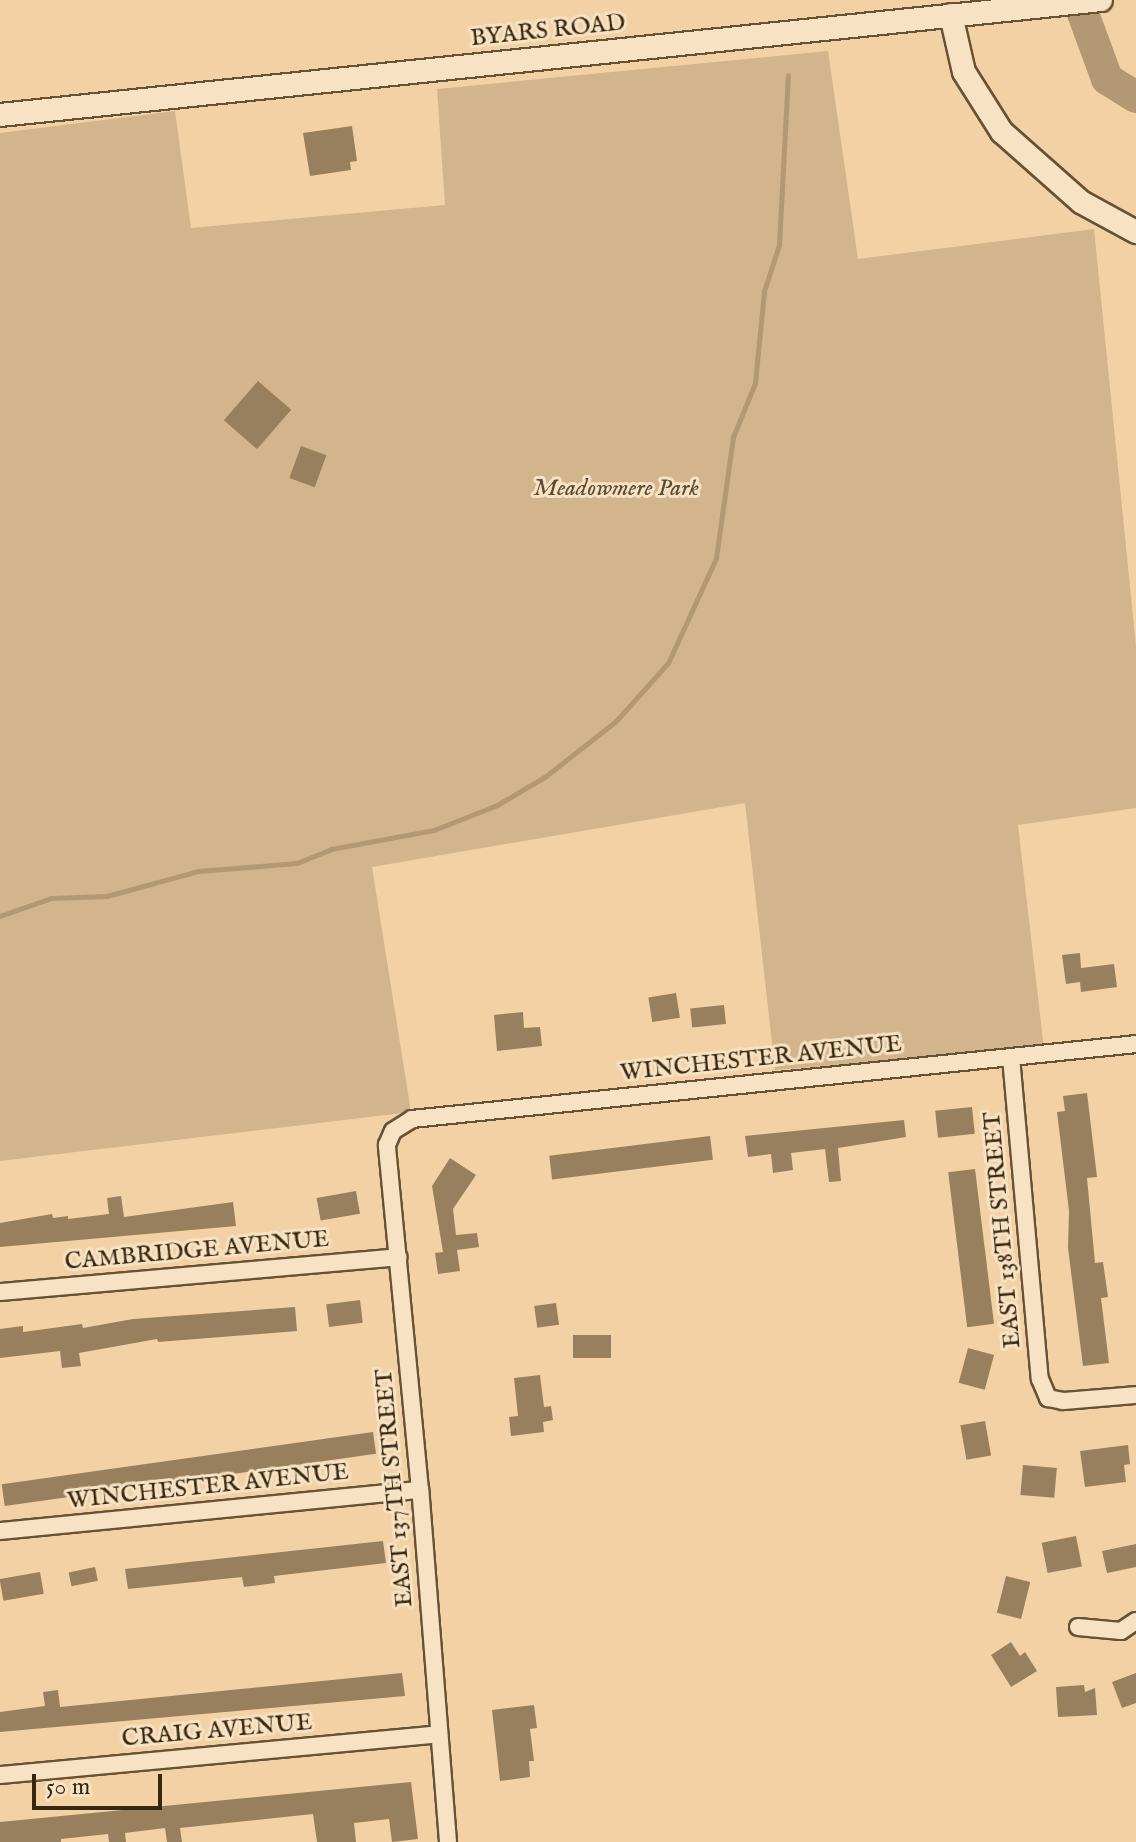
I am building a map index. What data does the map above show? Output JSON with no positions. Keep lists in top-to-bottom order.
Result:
{
  "streets": {
    "street": [
      "BYARS ROAD",
      "WINCHESTER AVENUE",
      "EAST 138TH STREET",
      "CAMBRIDGE AVENUE",
      "EAST 137TH STREET",
      "CRAIG AVENUE"
    ]
  },
  "crossings": [
    ["WINCHESTER AVENUE", "EAST 138TH STREET"],
    ["WINCHESTER AVENUE", "EAST 137TH STREET"],
    ["CAMBRIDGE AVENUE", "EAST 137TH STREET"],
    ["EAST 137TH STREET", "CRAIG AVENUE"]
  ],
  "parks": ["Meadowmere Park"],
  "scale_bar": "50 m"
}
